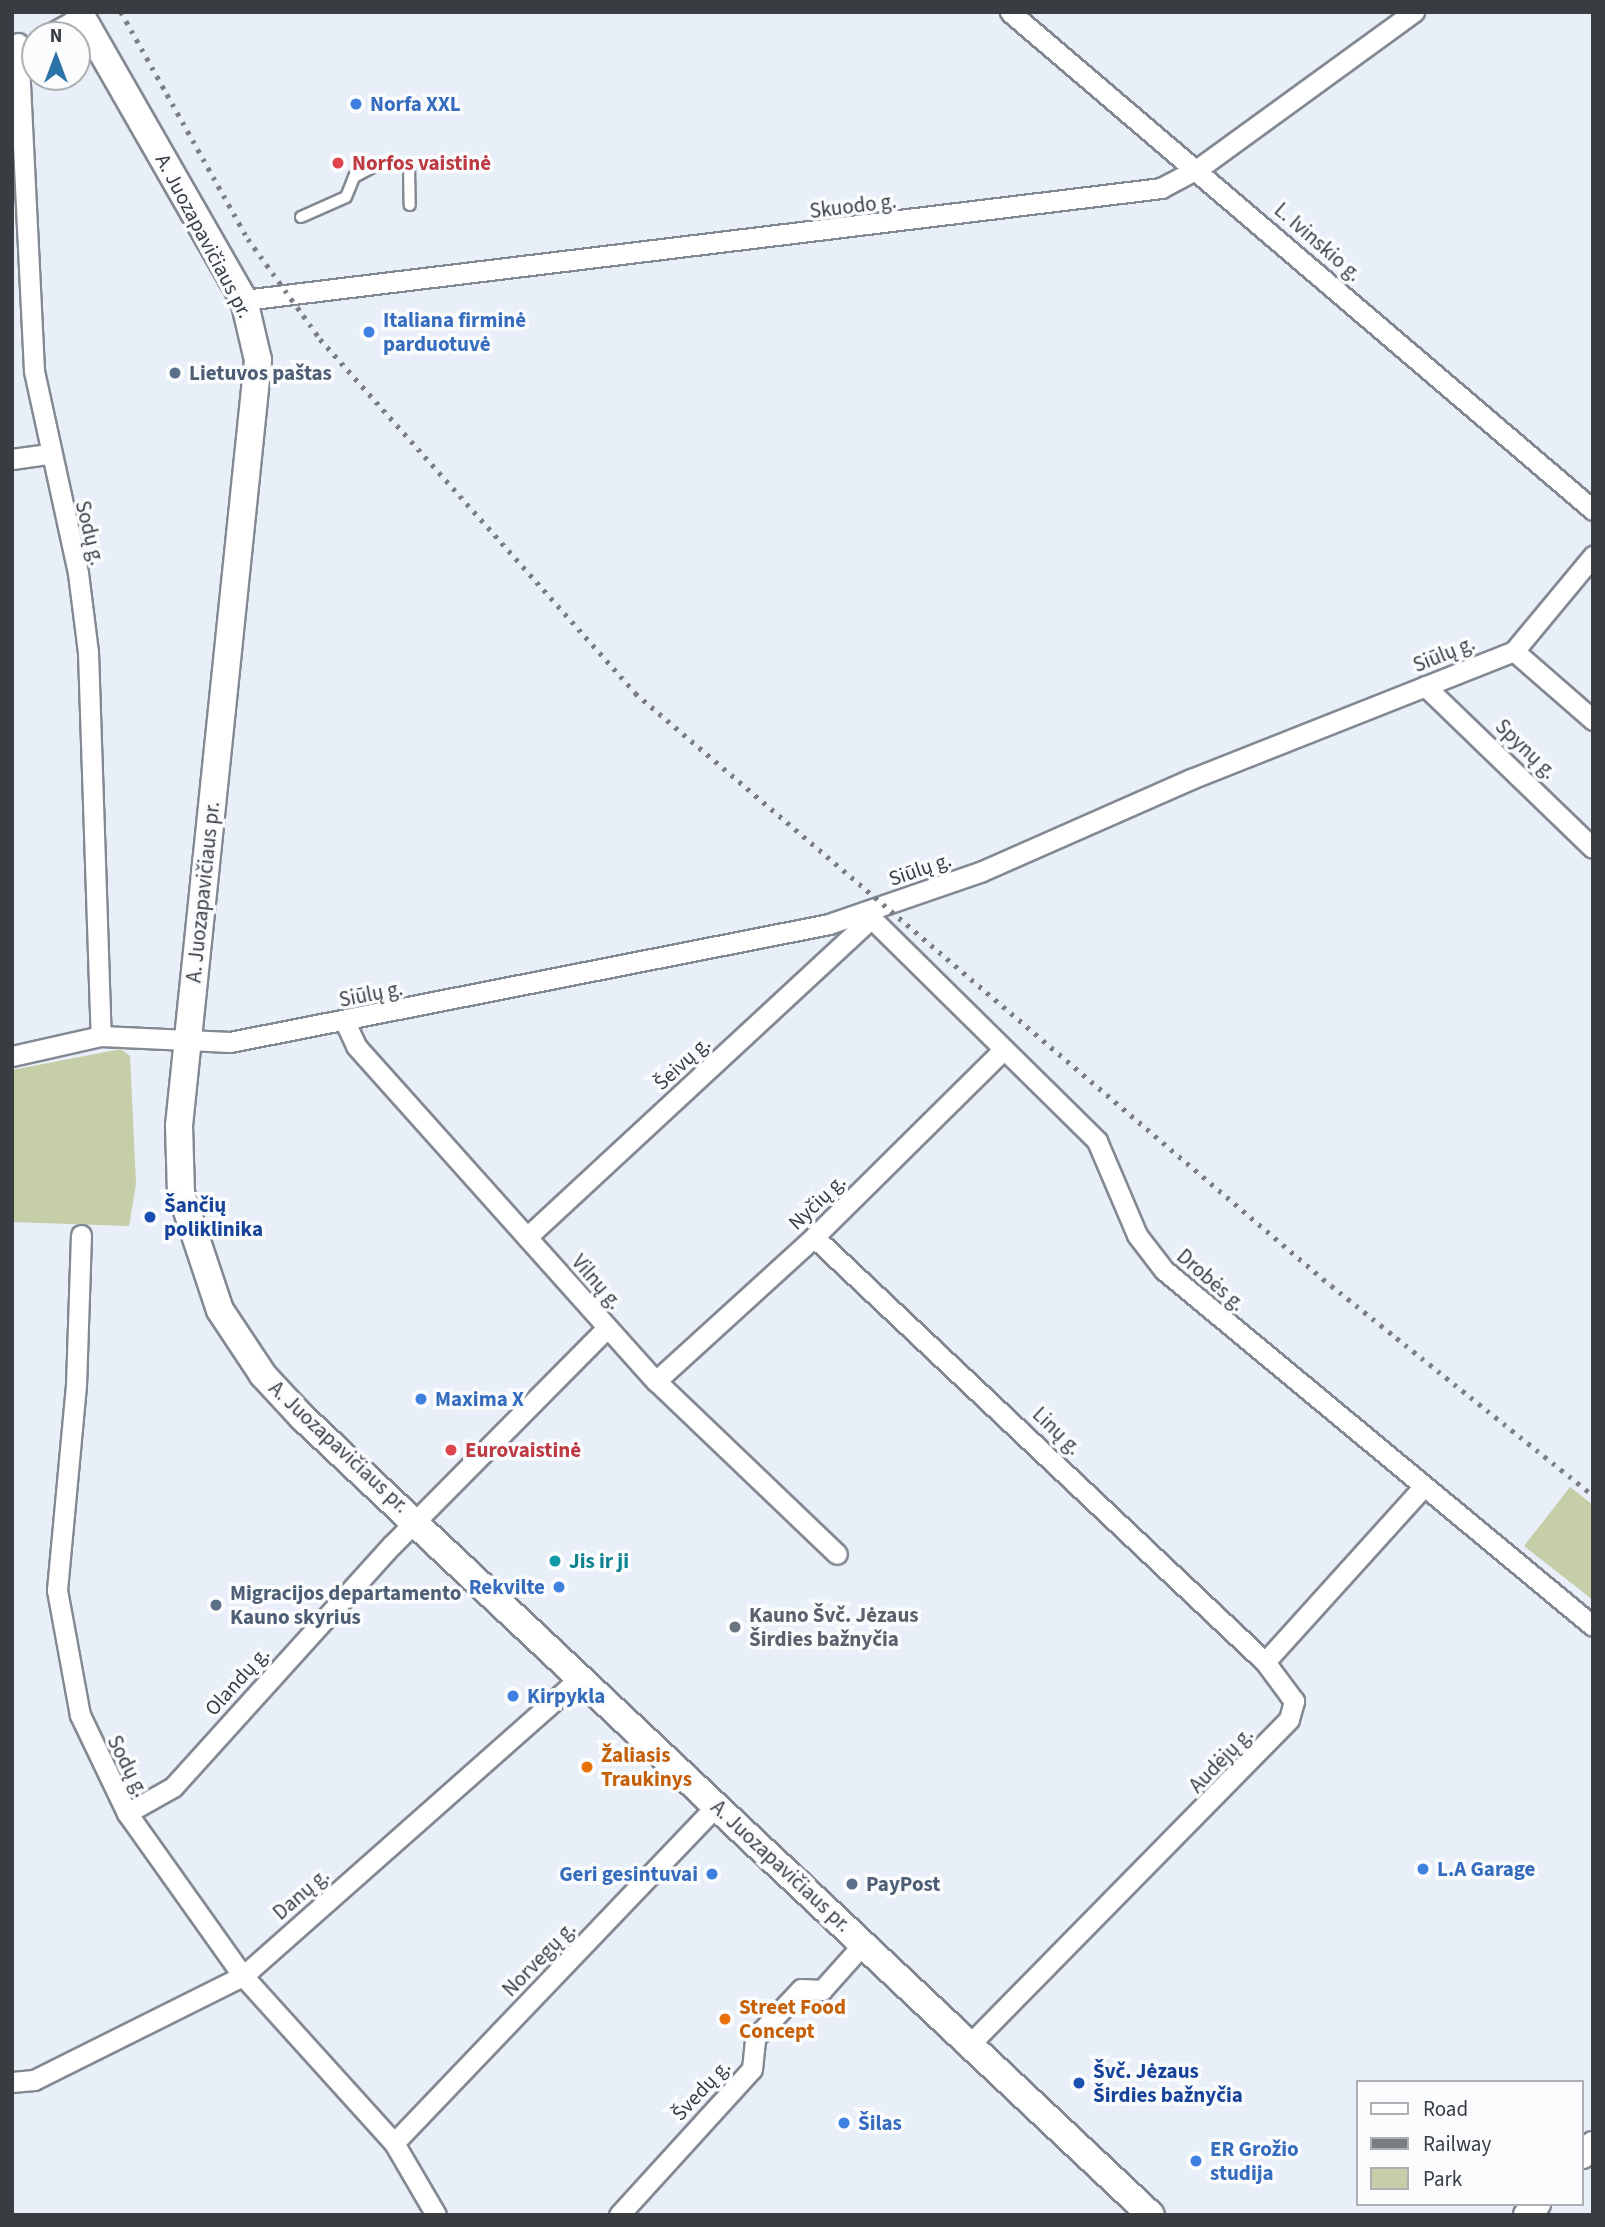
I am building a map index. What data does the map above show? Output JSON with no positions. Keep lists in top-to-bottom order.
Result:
{
  "streets": {
    "main road": ["A. Juozapavičiaus pr."],
    "street": [
      "Skuodo g.",
      "L. Ivinskio g.",
      "Sodų g.",
      "Siūlų g.",
      "Spynų g.",
      "Šeivų g.",
      "Nyčių g.",
      "Drobės g.",
      "Vilnų g.",
      "Linų g.",
      "Olandų g.",
      "Audėjų g.",
      "Danų g.",
      "Norvegų g.",
      "Švedų g."
    ]
  },
  "crossings": [
    ["Skuodo g.", "A. Juozapavičiaus pr."],
    ["Skuodo g.", "L. Ivinskio g."],
    ["A. Juozapavičiaus pr.", "Siūlų g."],
    ["A. Juozapavičiaus pr.", "Olandų g."],
    ["A. Juozapavičiaus pr.", "Audėjų g."],
    ["A. Juozapavičiaus pr.", "Danų g."],
    ["A. Juozapavičiaus pr.", "Norvegų g."],
    ["A. Juozapavičiaus pr.", "Švedų g."],
    ["Sodų g.", "Siūlų g."],
    ["Sodų g.", "Olandų g."],
    ["Sodų g.", "Danų g."],
    ["Sodų g.", "Norvegų g."],
    ["Siūlų g.", "Spynų g."],
    ["Siūlų g.", "Šeivų g."],
    ["Siūlų g.", "Drobės g."],
    ["Siūlų g.", "Vilnų g."],
    ["Šeivų g.", "Drobės g."],
    ["Šeivų g.", "Vilnų g."],
    ["Nyčių g.", "Drobės g."],
    ["Nyčių g.", "Vilnų g."],
    ["Nyčių g.", "Linų g."],
    ["Vilnų g.", "Olandų g."],
    ["Linų g.", "Audėjų g."]
  ],
  "places": [
    "Norfa XXL",
    "Norfos vaistinė",
    "Italiana firminė parduotuvė",
    "Lietuvos paštas",
    "Šančių poliklinika",
    "Maxima X",
    "Eurovaistinė",
    "Jis ir ji",
    "Rekvilte",
    "Migracijos departamento Kauno skyrius",
    "Kauno Švč. Jėzaus Širdies bažnyčia",
    "Kirpykla",
    "Žaliasis Traukinys",
    "L.A Garage",
    "Geri gesintuvai",
    "PayPost",
    "Street Food Concept",
    "Švč. Jėzaus Širdies bažnyčia",
    "Šilas",
    "ER Grožio studija"
  ],
  "legend": ["Road", "Railway", "Park"],
  "north": "top"
}
